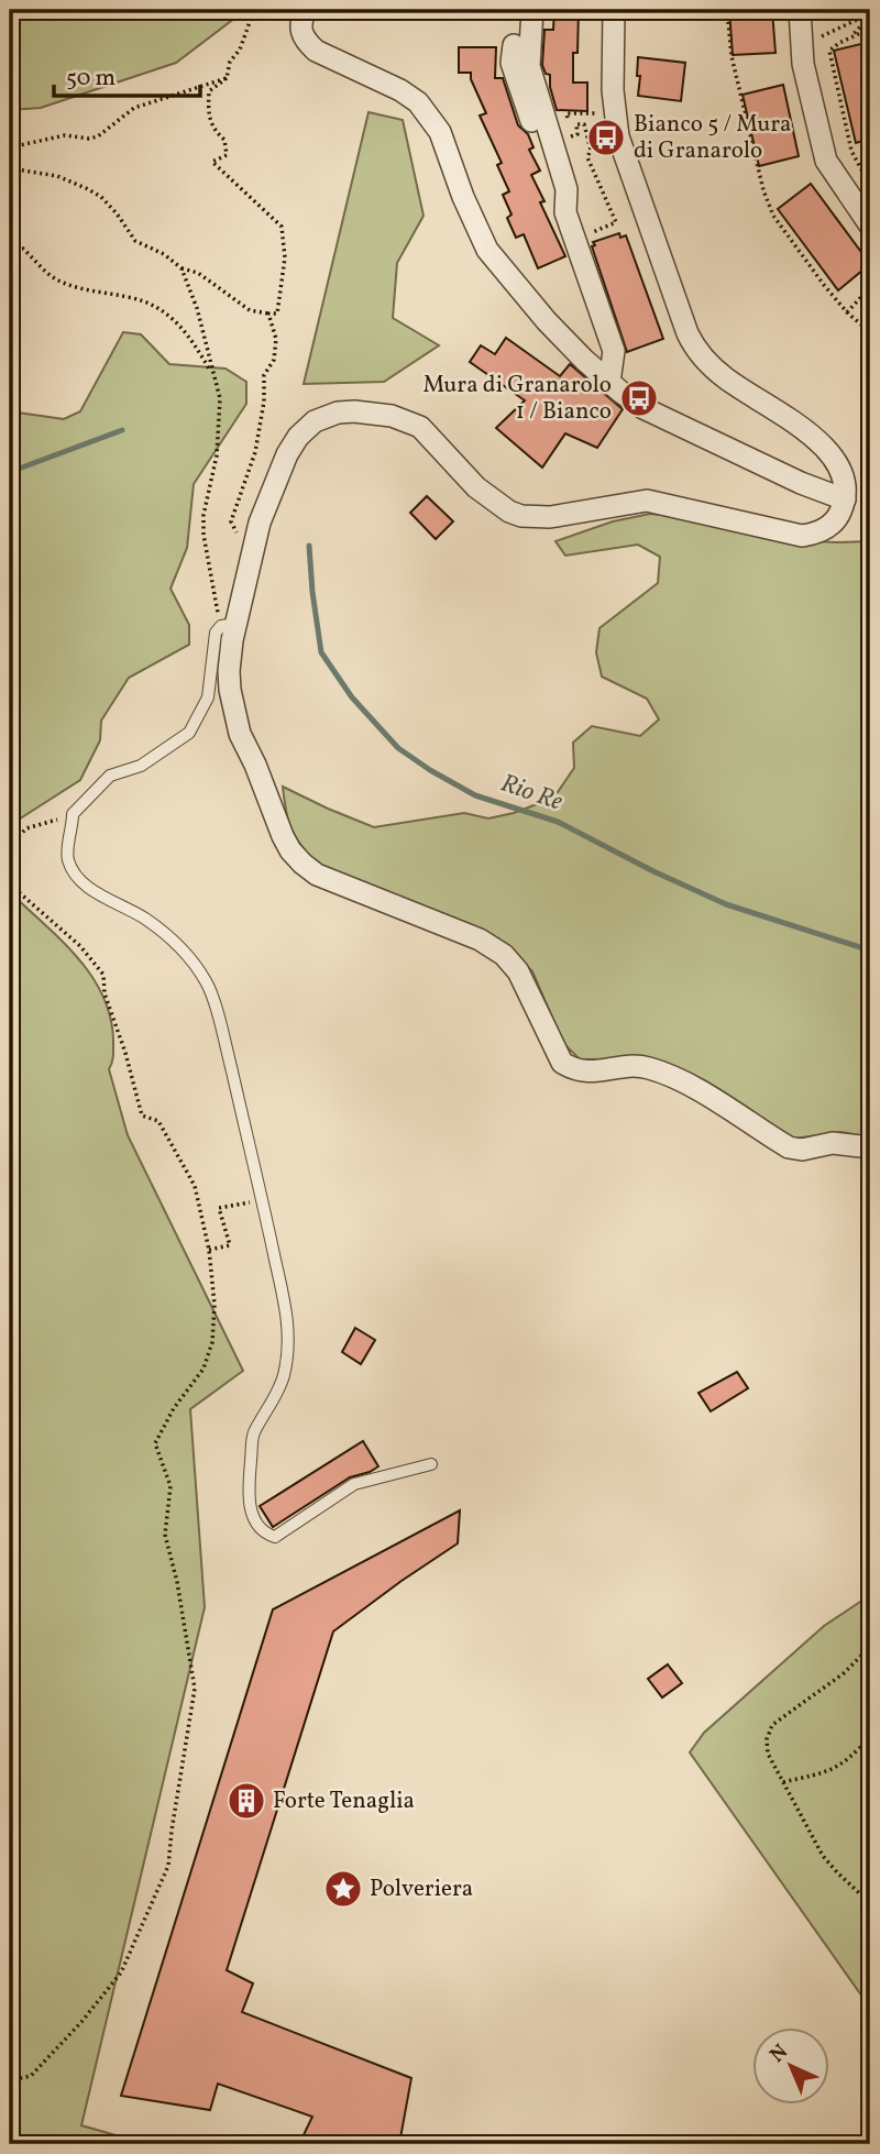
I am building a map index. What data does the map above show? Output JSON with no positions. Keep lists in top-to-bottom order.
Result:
{
  "water": ["Rio Re"],
  "places": {
    "bus stop": ["Bianco 5 / Mura di Granarolo", "Mura di Granarolo 1 / Bianco"],
    "building": ["Forte Tenaglia"],
    "place": ["Polveriera"]
  },
  "scale_bar": "50 m",
  "north": "top left"
}
